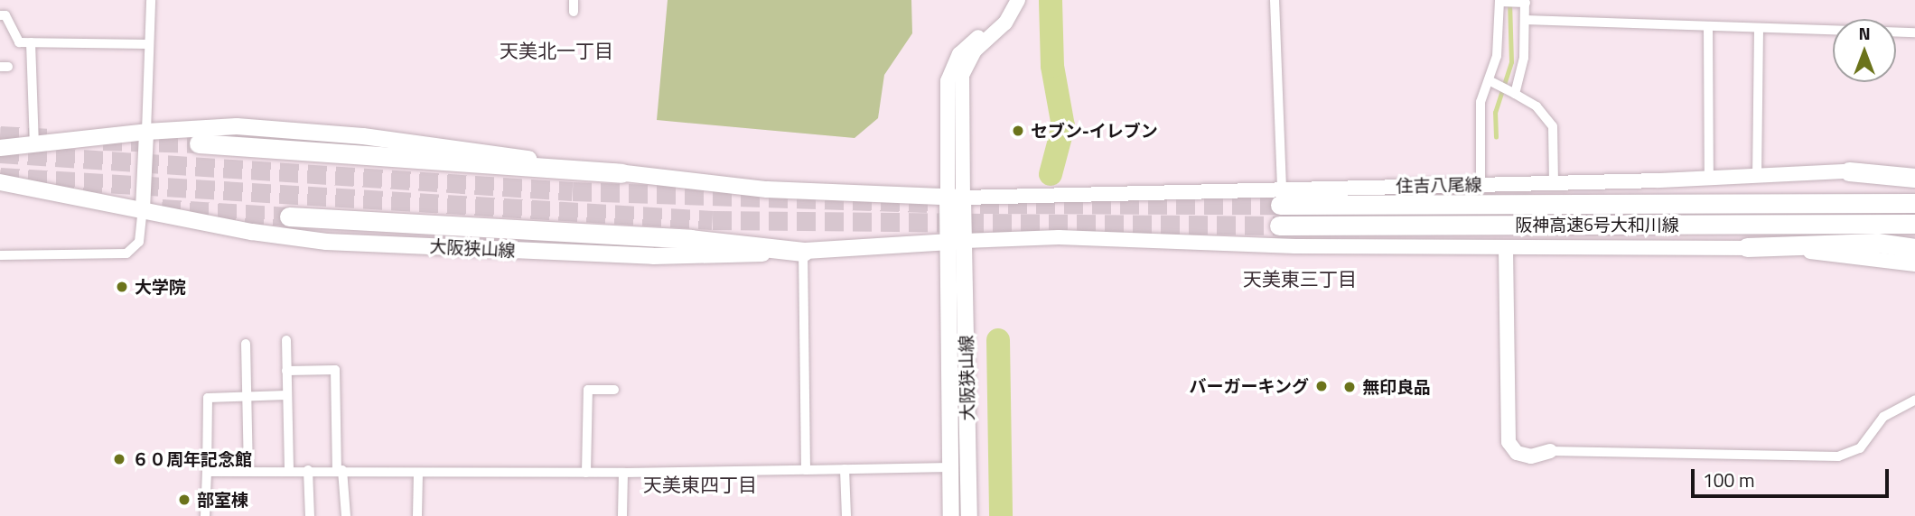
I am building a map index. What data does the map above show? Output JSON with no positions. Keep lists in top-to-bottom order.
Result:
{
  "streets": {
    "highway": ["阪神高速6号大和川線"],
    "main road": ["住吉八尾線", "大阪狭山線"]
  },
  "crossings": [
    ["住吉八尾線", "阪神高速6号大和川線"],
    ["住吉八尾線", "大阪狭山線"]
  ],
  "districts": ["天美北一丁目", "天美東三丁目", "天美東四丁目"],
  "places": [
    "セブン-イレブン",
    "大学院",
    "バーガーキング",
    "無印良品",
    "６０周年記念館",
    "部室棟"
  ],
  "scale_bar": "100 m",
  "north": "top"
}
